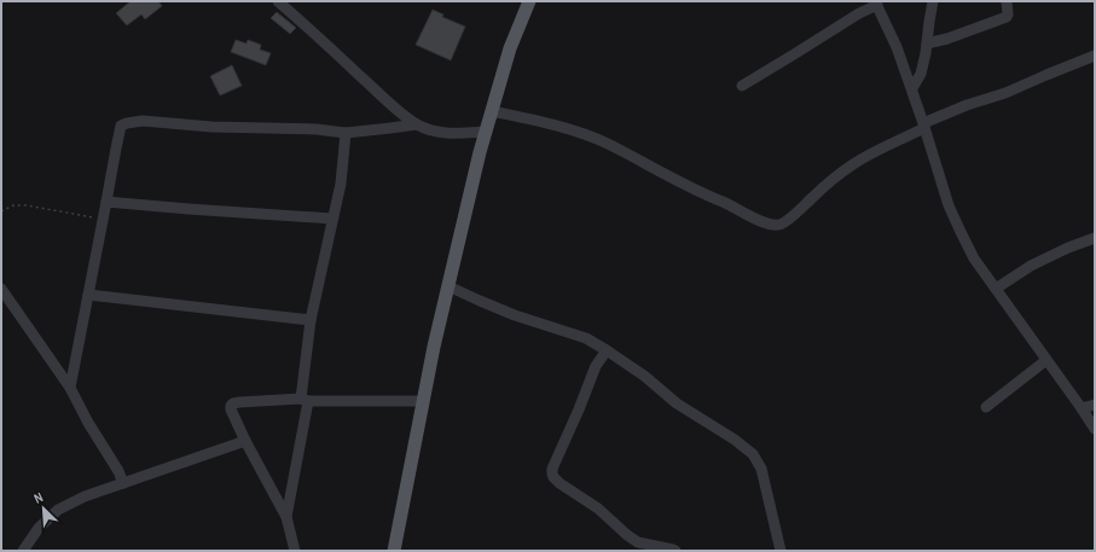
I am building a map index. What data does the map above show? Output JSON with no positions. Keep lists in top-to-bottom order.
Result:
{
  "north": "top left"
}
